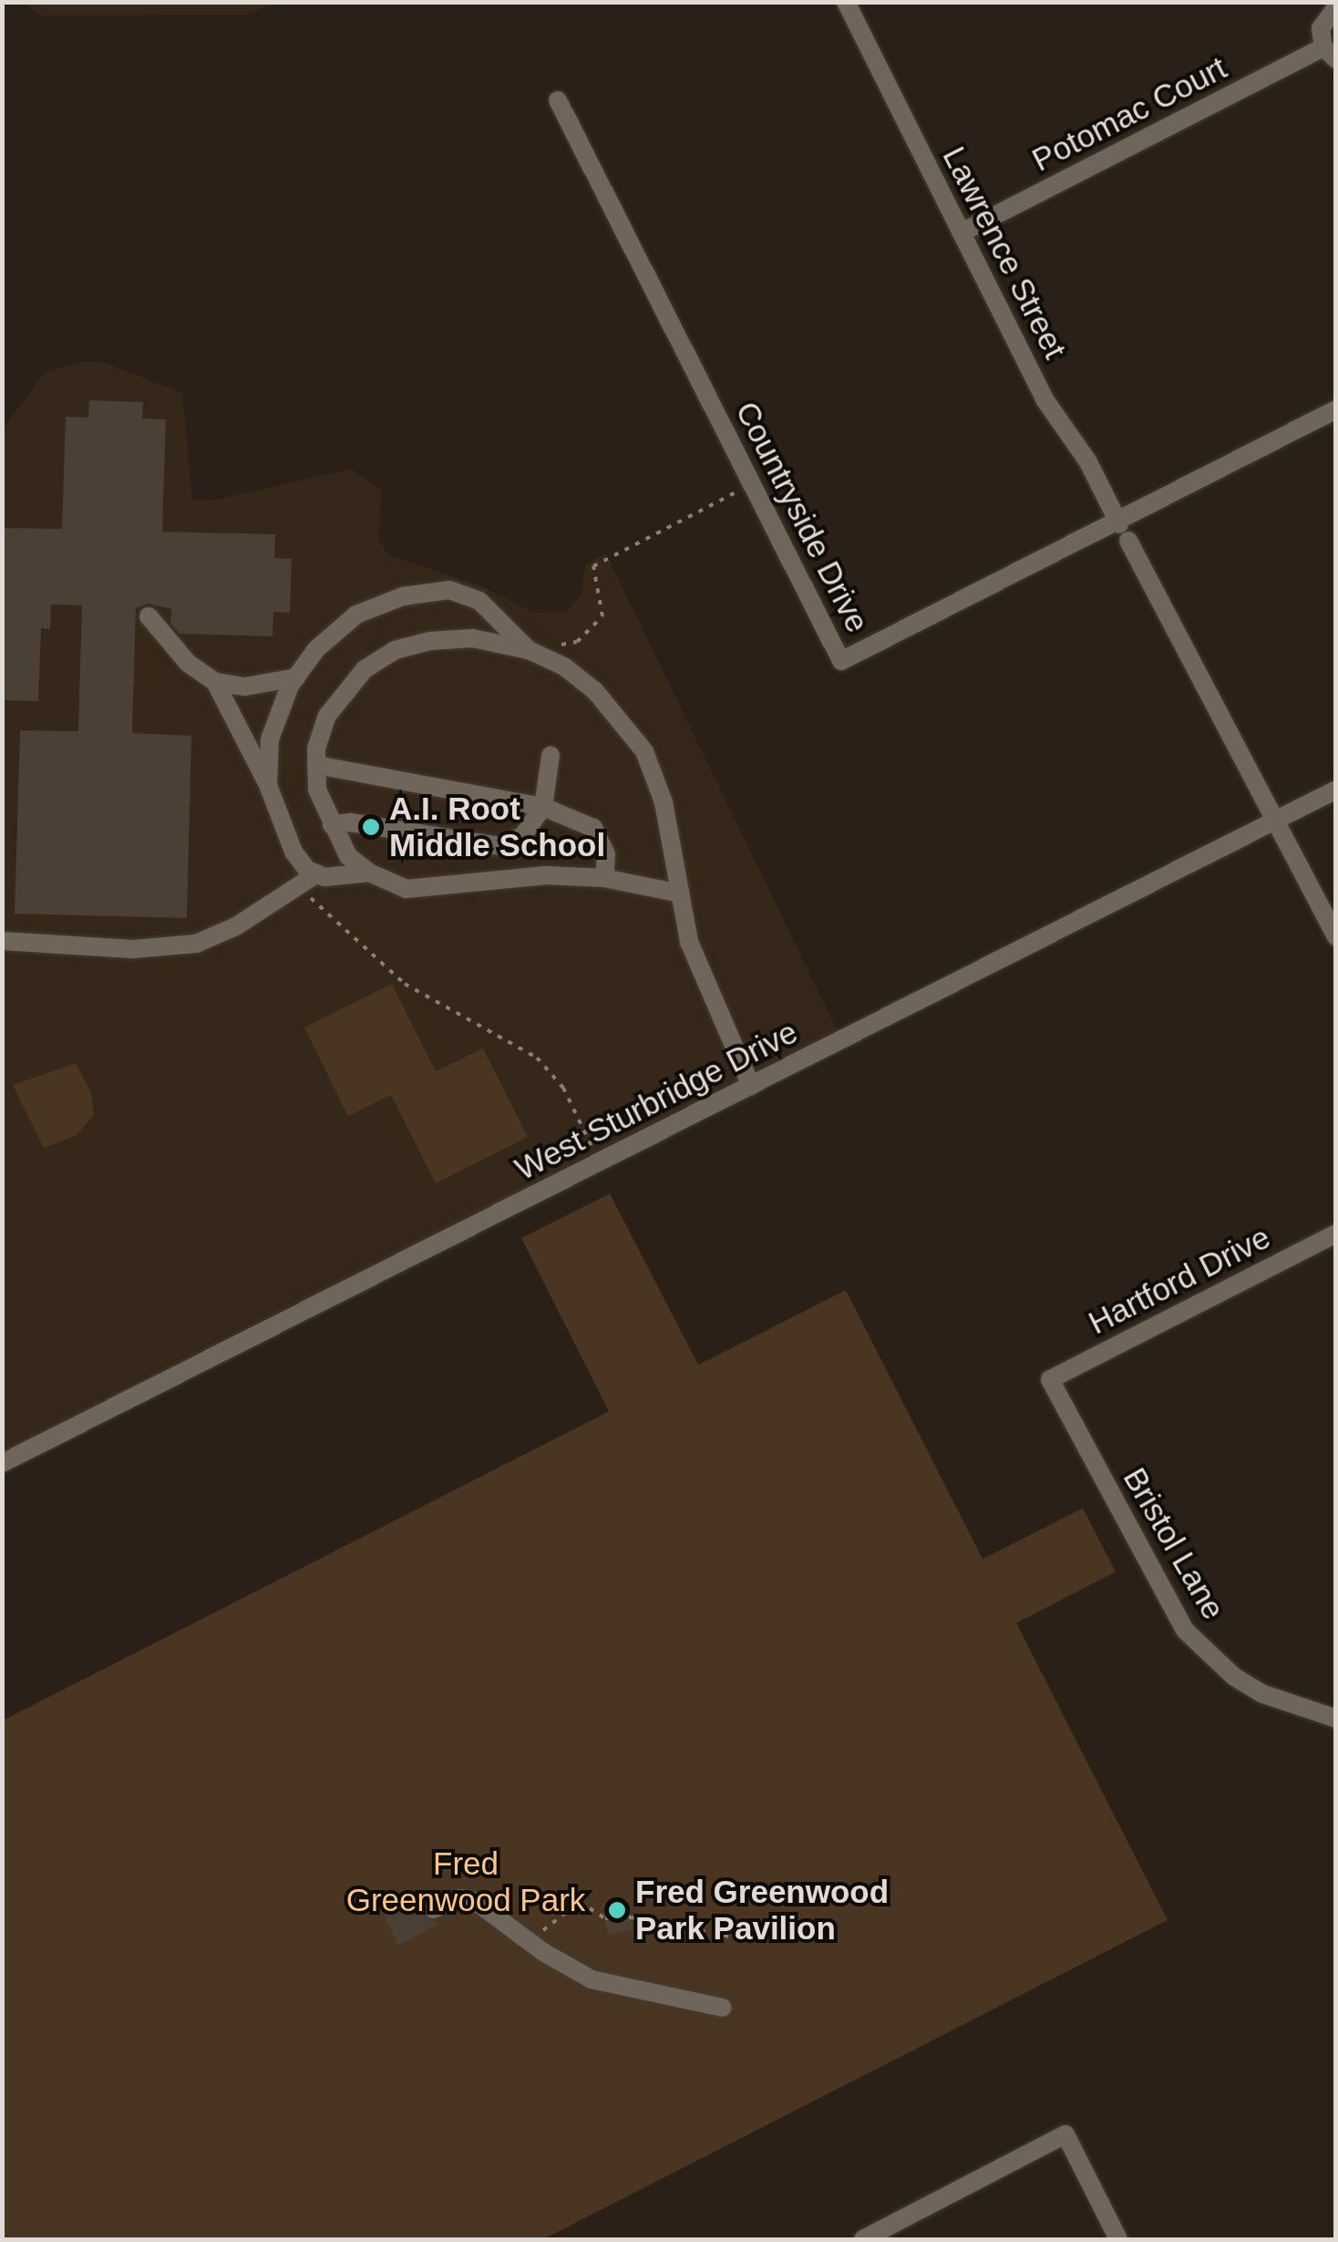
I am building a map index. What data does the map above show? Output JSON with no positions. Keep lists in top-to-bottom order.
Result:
{
  "streets": {
    "street": [
      "Potomac Court",
      "Lawrence Street",
      "Countryside Drive",
      "West Sturbridge Drive",
      "Hartford Drive",
      "Bristol Lane"
    ]
  },
  "crossings": [
    ["Potomac Court", "Lawrence Street"],
    ["Lawrence Street", "Countryside Drive"],
    ["Lawrence Street", "West Sturbridge Drive"],
    ["Hartford Drive", "Bristol Lane"]
  ],
  "parks": ["Fred Greenwood Park"],
  "places": ["A.I. Root Middle School", "Fred Greenwood Park Pavilion"]
}
